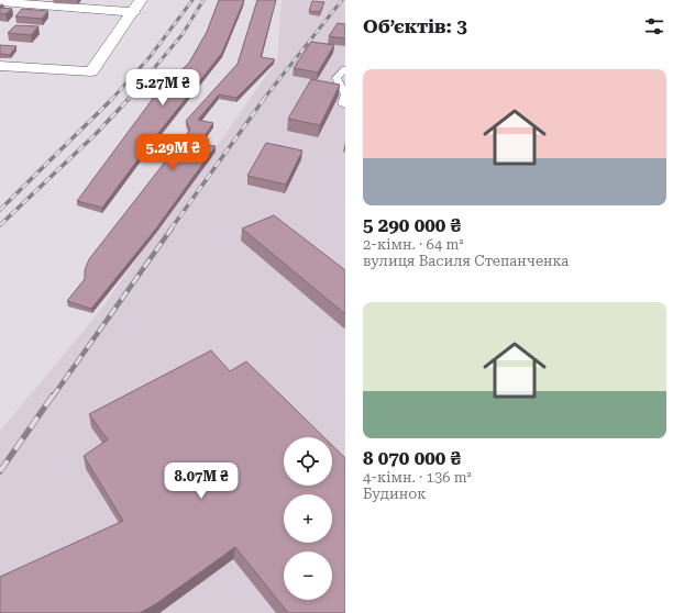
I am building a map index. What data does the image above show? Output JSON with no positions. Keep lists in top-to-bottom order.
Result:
{
  "page": {
    "heading": "Об’єктів: 3",
    "list": [
      {
        "name": "5 290 000 ₴",
        "note": "2-кімн. · 64 m² · вулиця Василя Степанченка"
      },
      {
        "name": "8 070 000 ₴",
        "note": "4-кімн. · 136 m² · Будинок"
      }
    ],
    "price": ["5.27M ₴", "5.29M ₴", "8.07M ₴"],
    "map_buttons": ["+", "−"]
  }
}
